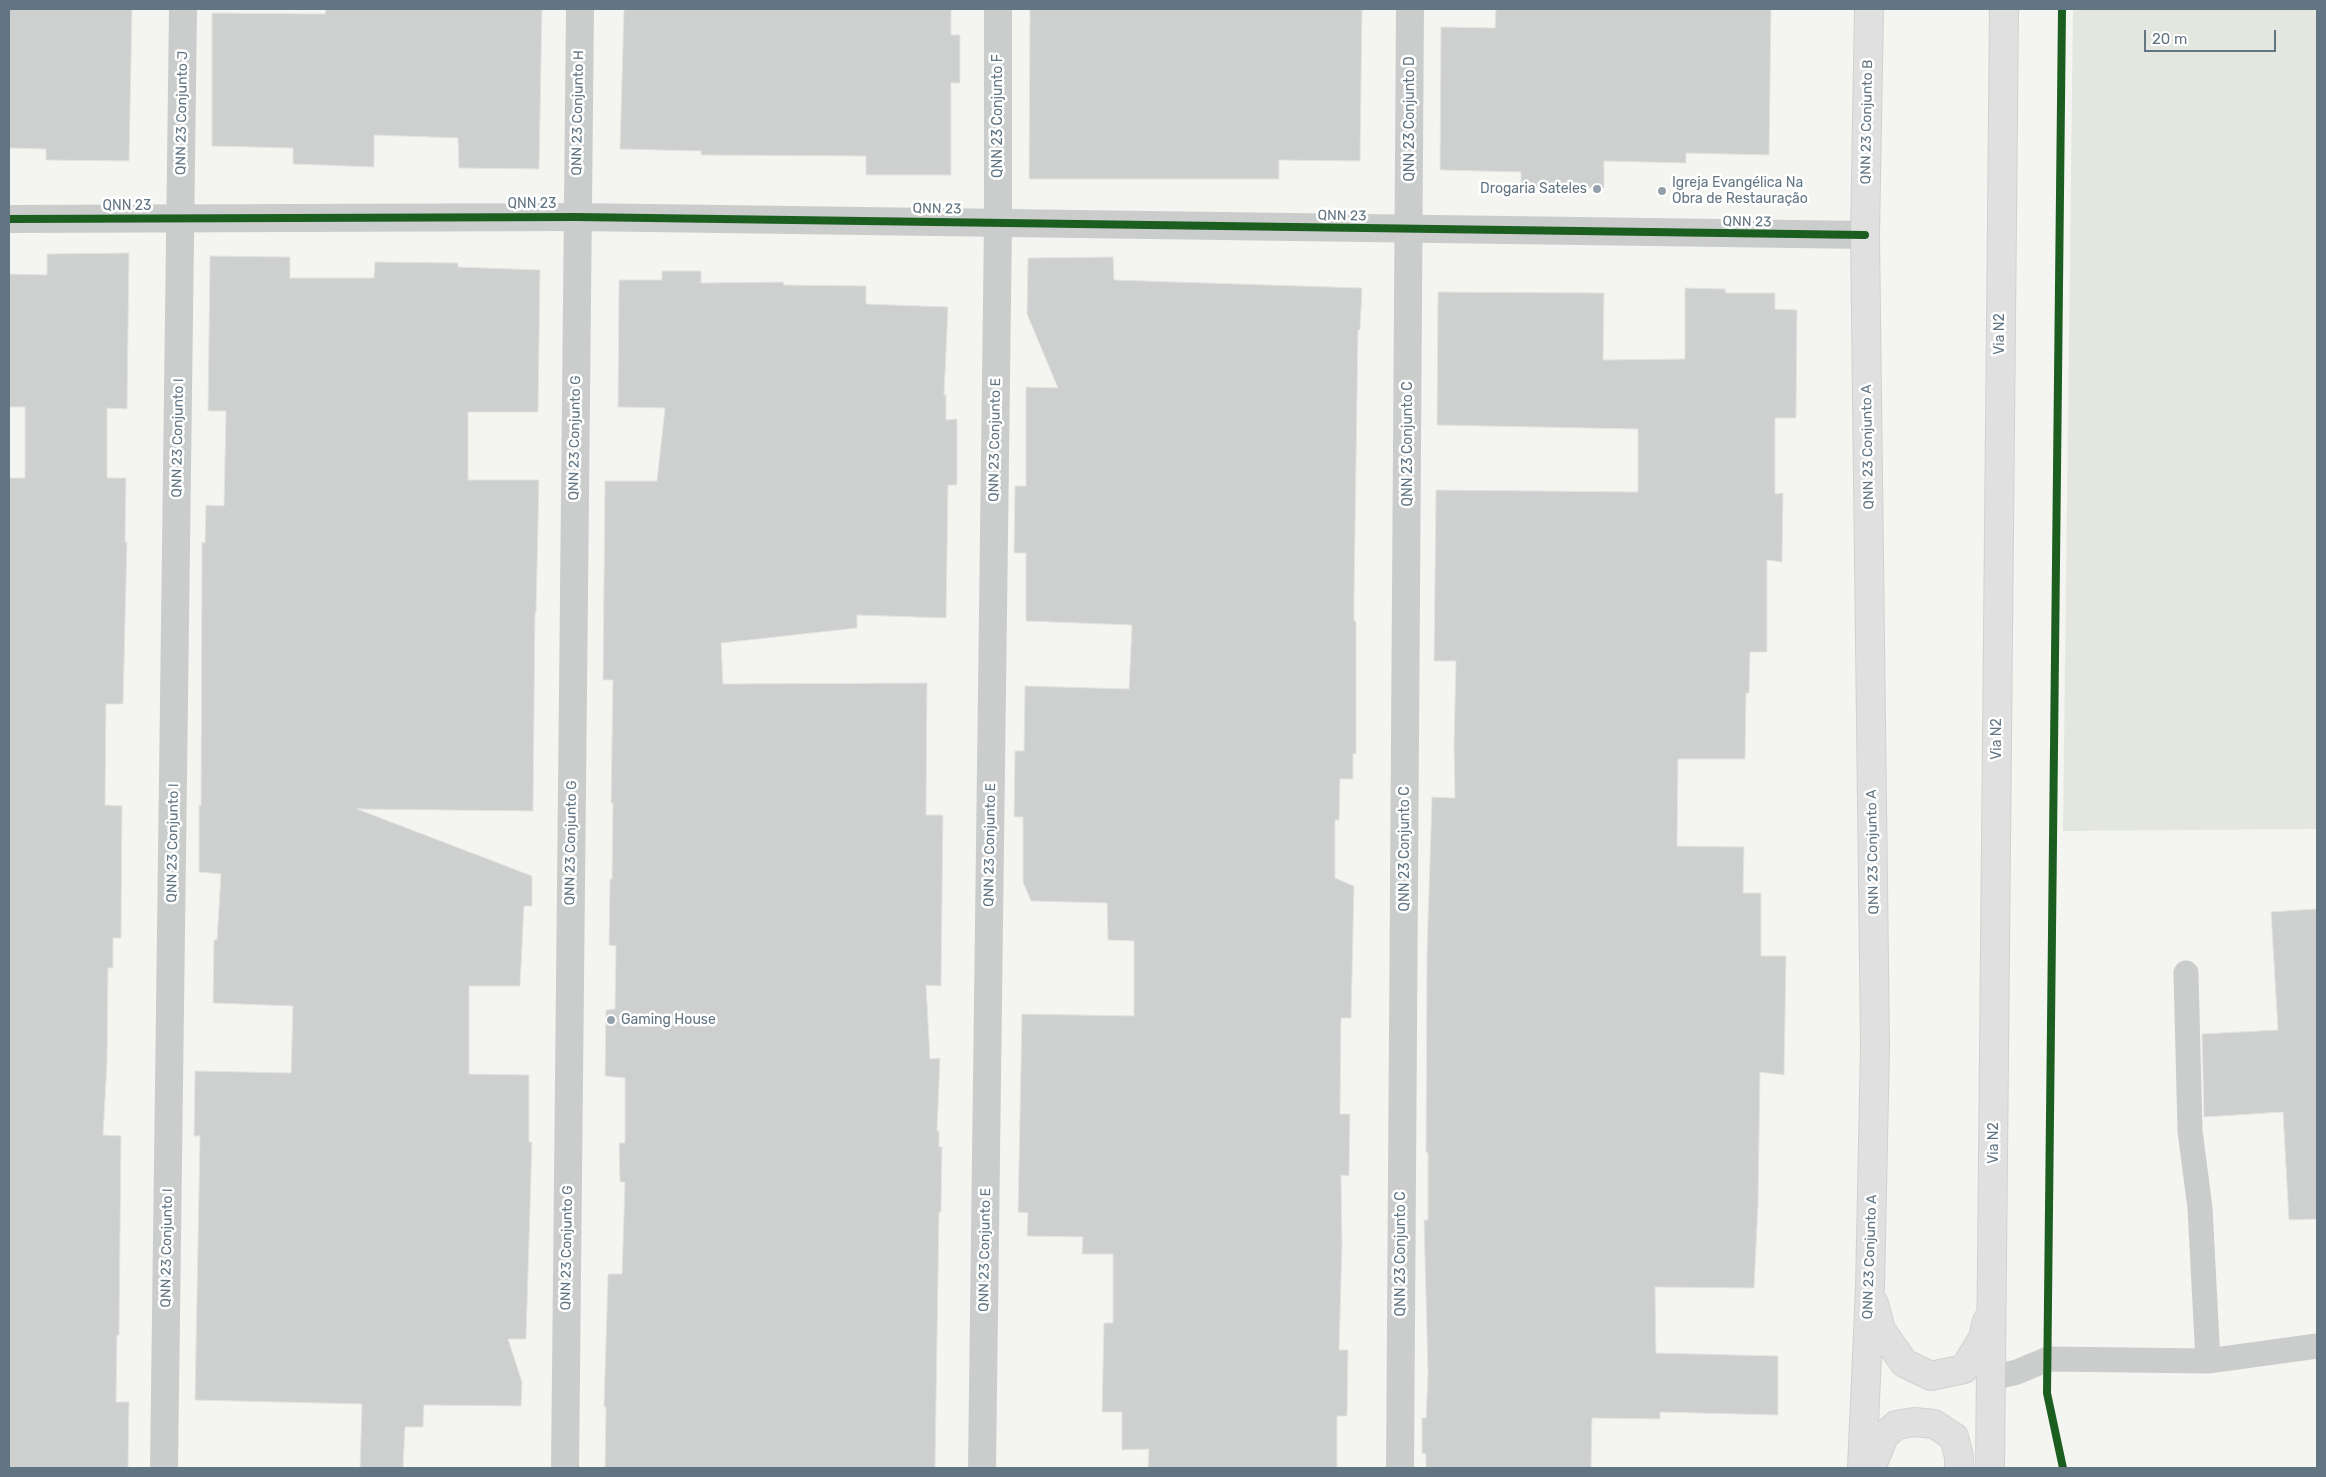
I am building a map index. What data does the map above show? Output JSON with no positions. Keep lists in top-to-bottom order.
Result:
{
  "streets": {
    "main road": ["QNN 23 Conjunto B", "Via N2", "QNN 23 Conjunto A"],
    "street": [
      "QNN 23 Conjunto J",
      "QNN 23 Conjunto H",
      "QNN 23 Conjunto F",
      "QNN 23 Conjunto D",
      "QNN 23",
      "QNN 23 Conjunto I",
      "QNN 23 Conjunto G",
      "QNN 23 Conjunto E",
      "QNN 23 Conjunto C"
    ]
  },
  "crossings": [
    ["QNN 23 Conjunto J", "QNN 23"],
    ["QNN 23 Conjunto J", "QNN 23 Conjunto I"],
    ["QNN 23 Conjunto H", "QNN 23"],
    ["QNN 23 Conjunto H", "QNN 23 Conjunto G"],
    ["QNN 23 Conjunto F", "QNN 23"],
    ["QNN 23 Conjunto F", "QNN 23 Conjunto E"],
    ["QNN 23 Conjunto D", "QNN 23"],
    ["QNN 23 Conjunto D", "QNN 23 Conjunto C"],
    ["QNN 23 Conjunto B", "QNN 23"],
    ["QNN 23 Conjunto B", "QNN 23 Conjunto A"],
    ["QNN 23", "QNN 23 Conjunto I"],
    ["QNN 23", "QNN 23 Conjunto G"],
    ["QNN 23", "QNN 23 Conjunto E"],
    ["QNN 23", "QNN 23 Conjunto C"],
    ["QNN 23", "QNN 23 Conjunto A"]
  ],
  "places": ["Drogaria Sateles", "Igreja Evangélica Na Obra de Restauração", "Gaming House"],
  "scale_bar": "20 m"
}
